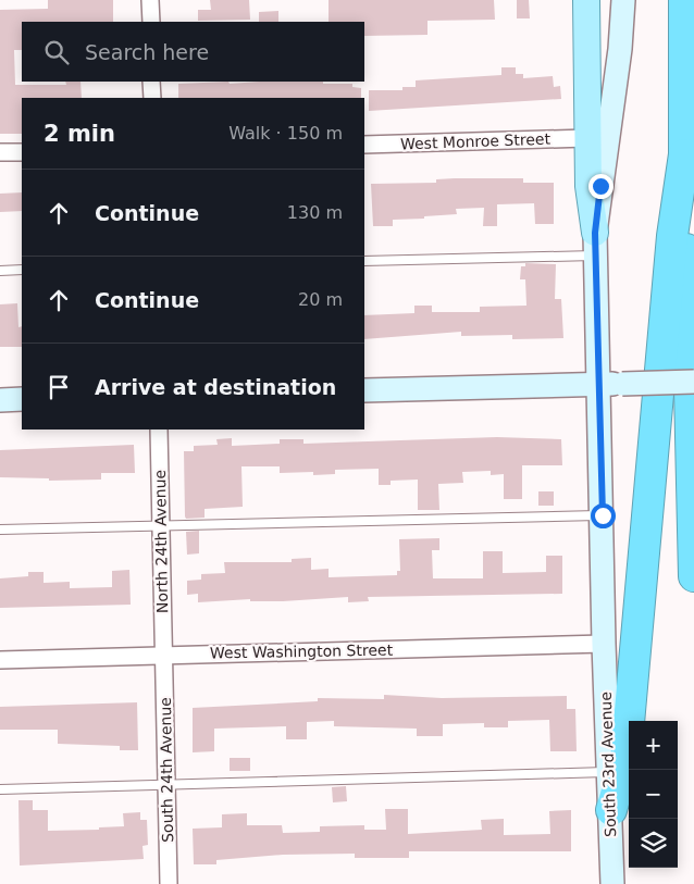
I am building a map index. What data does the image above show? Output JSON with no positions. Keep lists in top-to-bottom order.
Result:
{
  "streets": {
    "main road": ["South 23rd Avenue"],
    "street": [
      "West Monroe Street",
      "North 24th Avenue",
      "West Washington Street",
      "South 24th Avenue"
    ]
  },
  "crossings": [
    ["North 24th Avenue", "West Washington Street"],
    ["North 24th Avenue", "South 24th Avenue"],
    ["West Washington Street", "South 23rd Avenue"],
    ["West Washington Street", "South 24th Avenue"]
  ],
  "page": {
    "search": "Search here",
    "heading": ["2 min", "Walk · 150 m"],
    "list": [
      ["Continue", "130 m"],
      ["Continue", "20 m"],
      "Arrive at destination"
    ],
    "map_buttons": ["+", "−"]
  }
}
